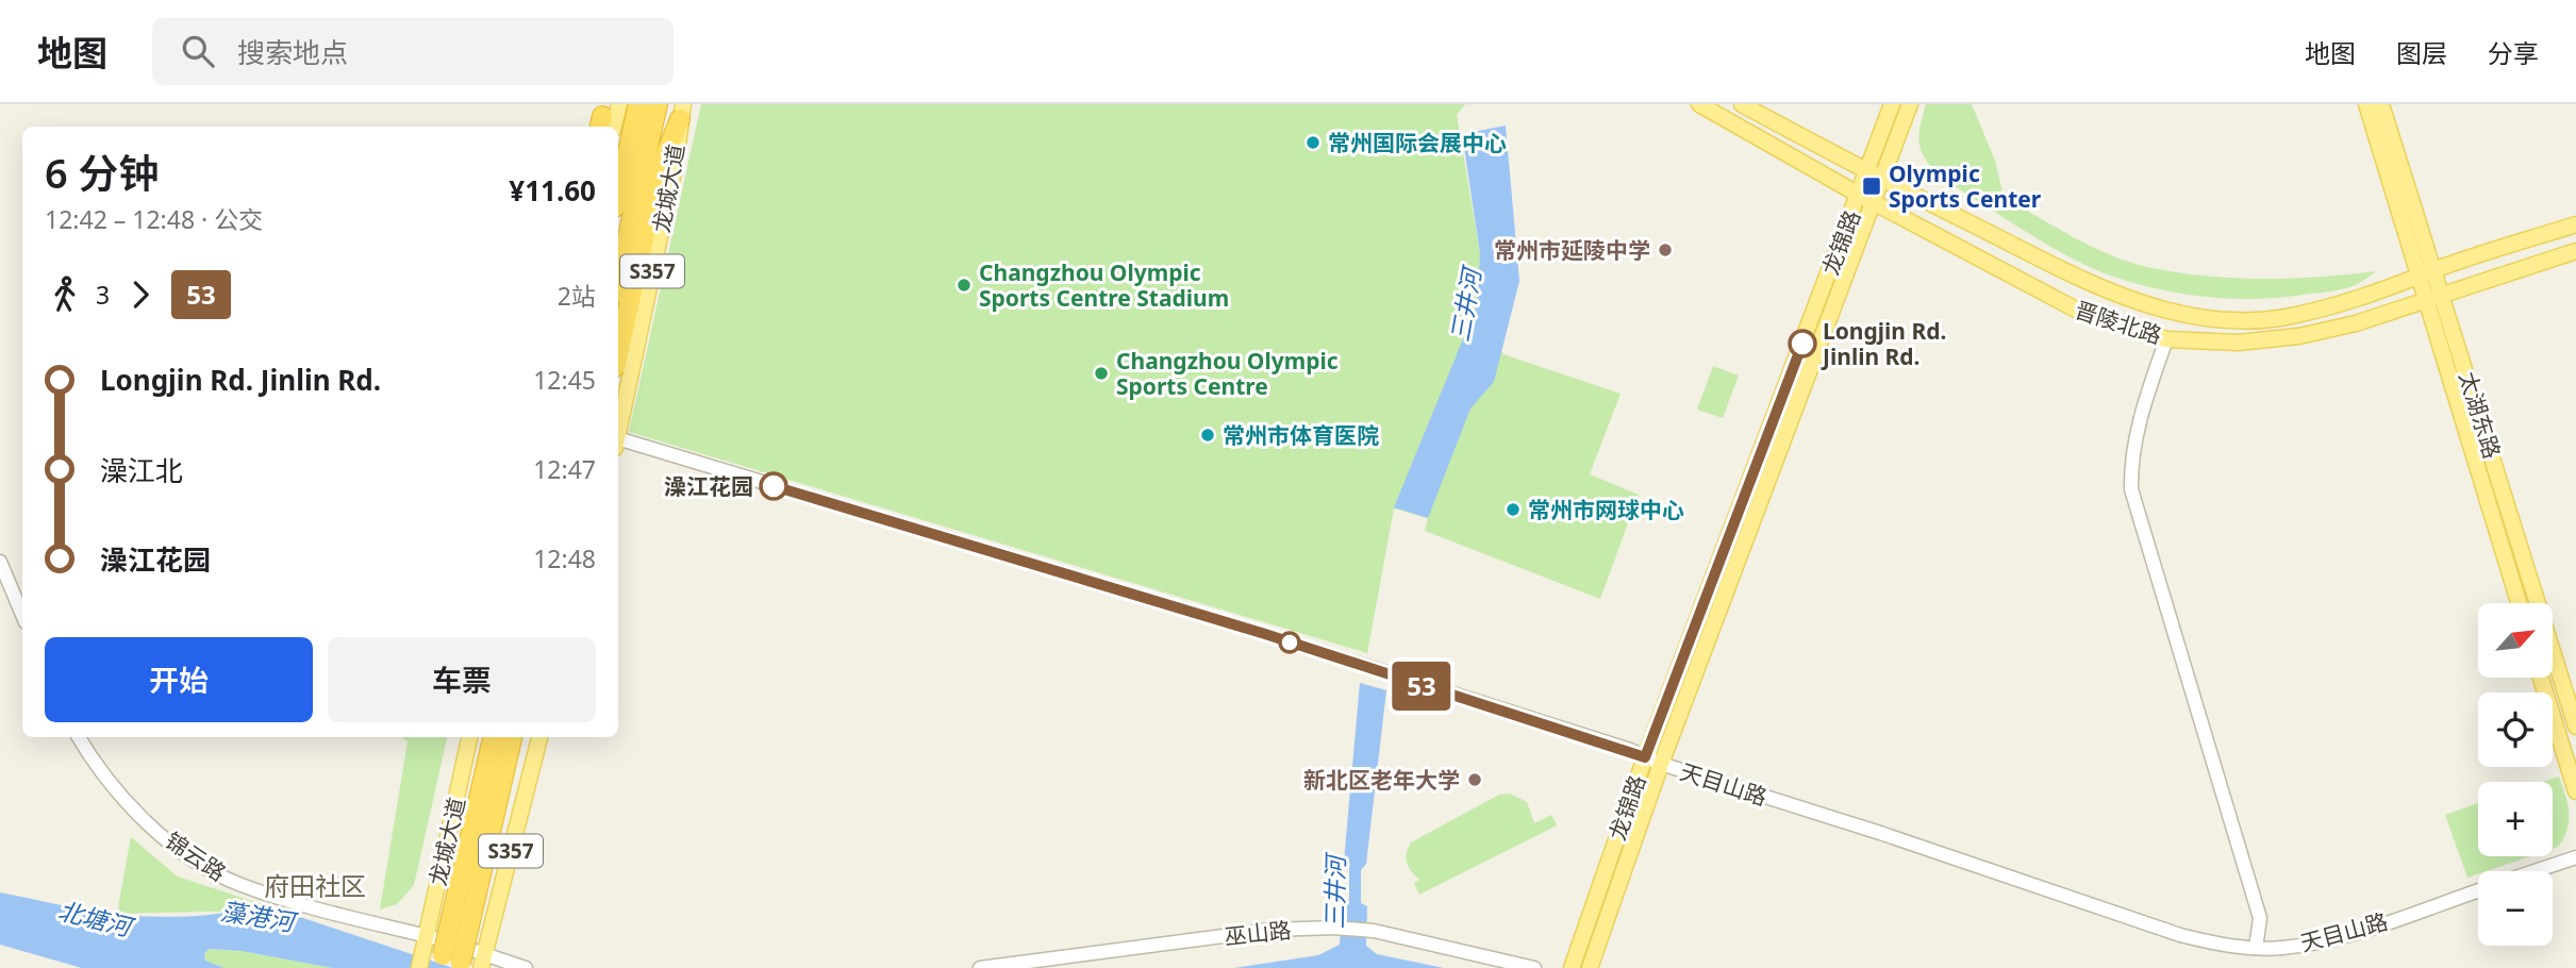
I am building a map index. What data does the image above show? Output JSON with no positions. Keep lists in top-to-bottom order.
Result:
{
  "streets": {
    "main road": [
      "龙城大道",
      "龙锦路",
      "S357",
      "晋陵北路",
      "太湖东路"
    ],
    "street": ["天目山路", "锦云路", "巫山路"]
  },
  "crossings": [
    ["龙城大道", "S357"],
    ["龙城大道", "锦云路"],
    ["龙锦路", "晋陵北路"],
    ["龙锦路", "天目山路"],
    ["S357", "锦云路"],
    ["晋陵北路", "太湖东路"]
  ],
  "districts": ["府田社区"],
  "water": ["三井河", "藻港河", "北塘河"],
  "places": {
    "other": [
      "常州国际会展中心",
      "常州市延陵中学",
      "Changzhou Olympic Sports Centre Stadium",
      "Longjin Rd. Jinlin Rd.",
      "Changzhou Olympic Sports Centre",
      "常州市体育医院",
      "澡江花园",
      "常州市网球中心",
      "新北区老年大学"
    ],
    "transit": ["Olympic Sports Center"]
  },
  "lines": ["bus line 53"],
  "north": "top right",
  "page": {
    "header": "地图",
    "search": "搜索地点",
    "nav": ["地图", "图层", "分享"],
    "on_map": "53",
    "heading": ["6 分钟", "12:42 – 12:48 · 公交", "¥11.60"],
    "legs": ["3", "53", "2站"],
    "list": [
      {
        "name": "Longjin Rd. Jinlin Rd.",
        "value": "12:45"
      },
      {
        "name": "澡江北",
        "value": "12:47"
      },
      {
        "name": "澡江花园",
        "value": "12:48"
      }
    ],
    "map_buttons": ["+", "−"],
    "buttons": ["开始", "车票"]
  }
}
